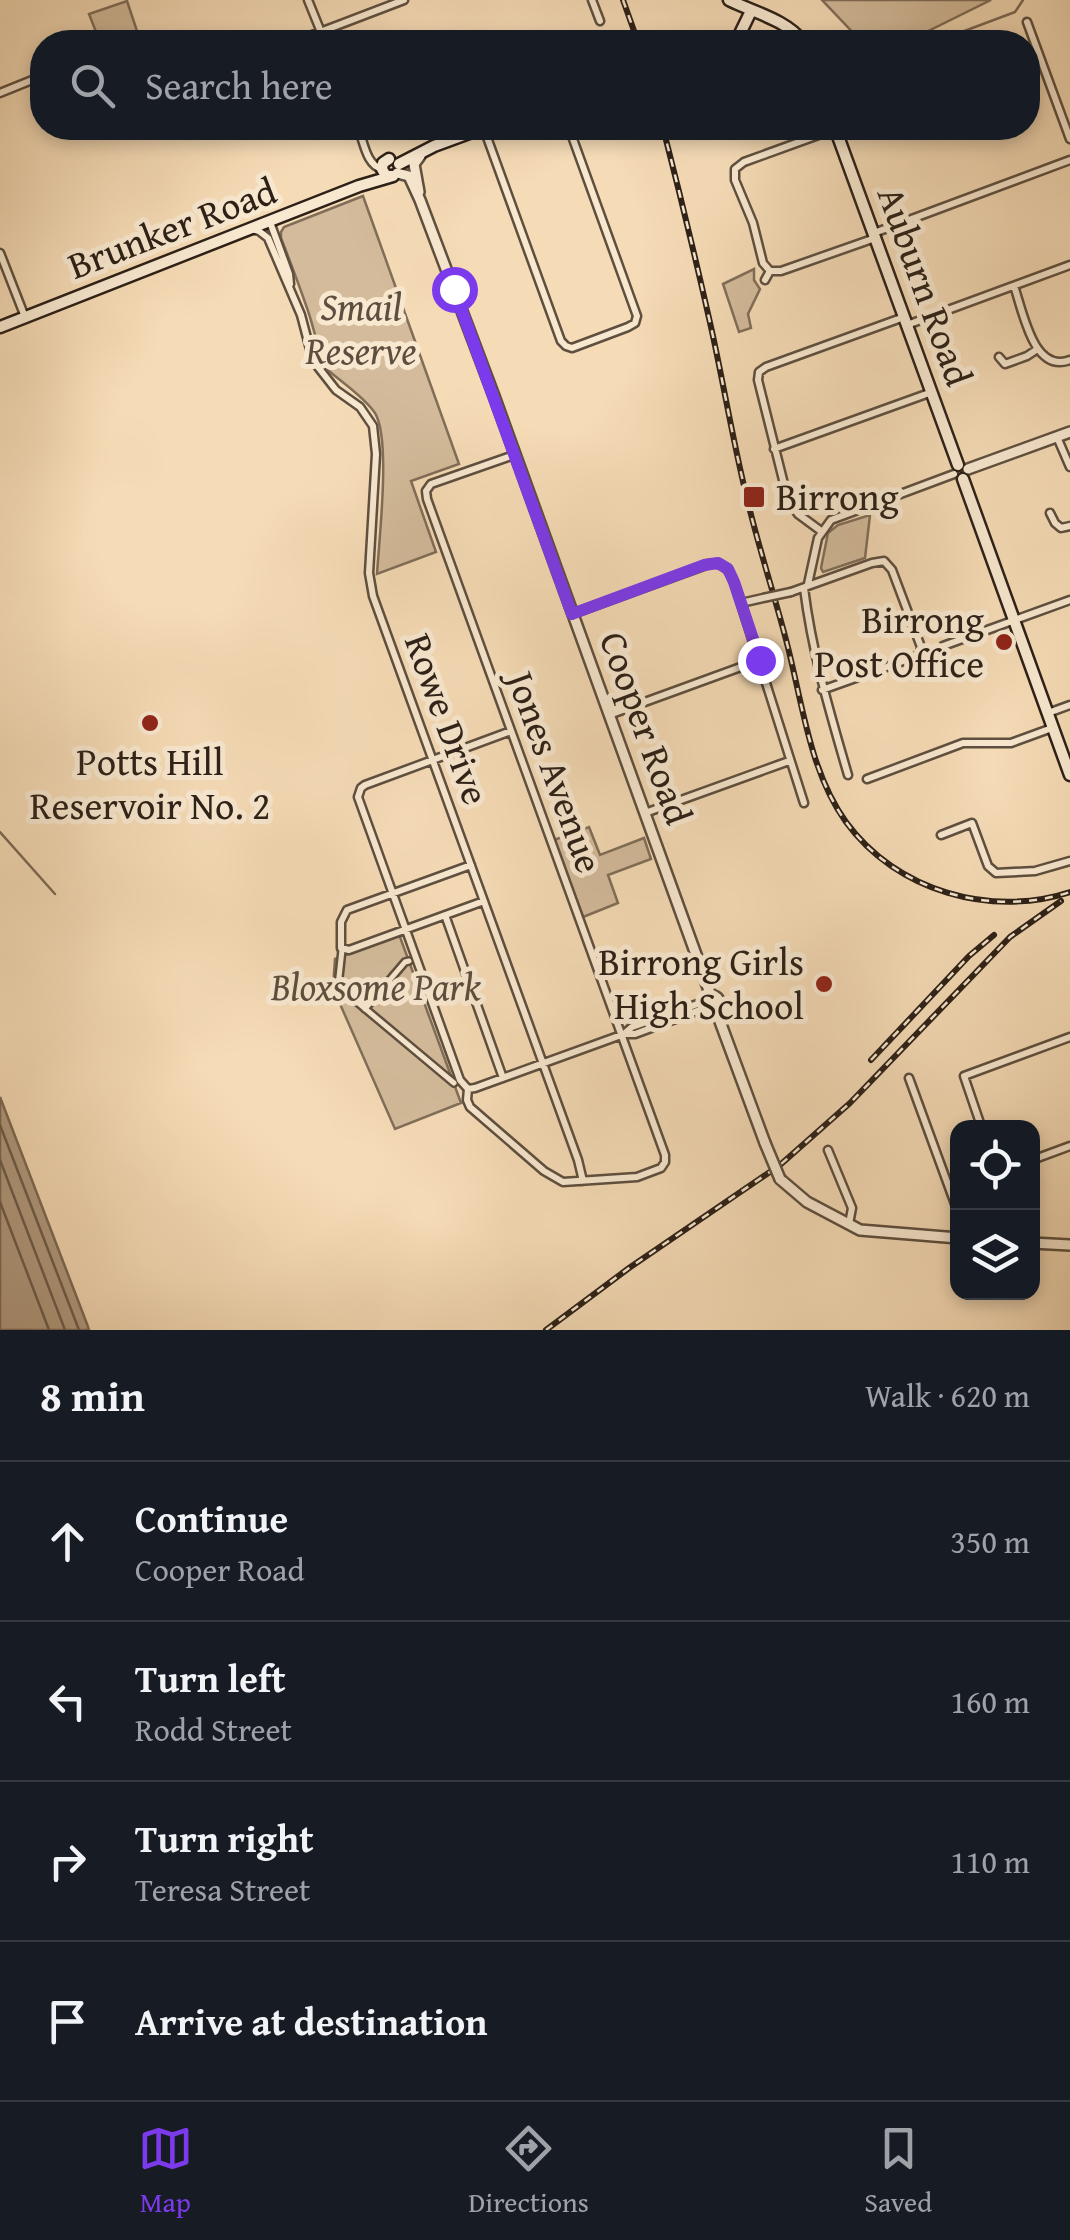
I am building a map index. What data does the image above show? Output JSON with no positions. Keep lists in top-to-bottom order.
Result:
{
  "streets": {
    "main road": ["Brunker Road", "Auburn Road"],
    "street": ["Rowe Drive", "Cooper Road", "Jones Avenue"]
  },
  "crossings": [
    ["Brunker Road", "Rowe Drive"],
    ["Rowe Drive", "Jones Avenue"],
    ["Cooper Road", "Jones Avenue"]
  ],
  "parks": ["Smail Reserve", "Bloxsome Park"],
  "places": {
    "transit": ["Birrong"],
    "other": ["Birrong Post Office", "Potts Hill Reservoir No. 2", "Birrong Girls High School"]
  },
  "page": {
    "search": "Search here",
    "heading": ["8 min", "Walk · 620 m"],
    "list": [
      ["Continue", "Cooper Road", "350 m"],
      ["Turn left", "Rodd Street", "160 m"],
      ["Turn right", "Teresa Street", "110 m"],
      "Arrive at destination"
    ],
    "nav": ["Map", "Directions", "Saved"]
  }
}
